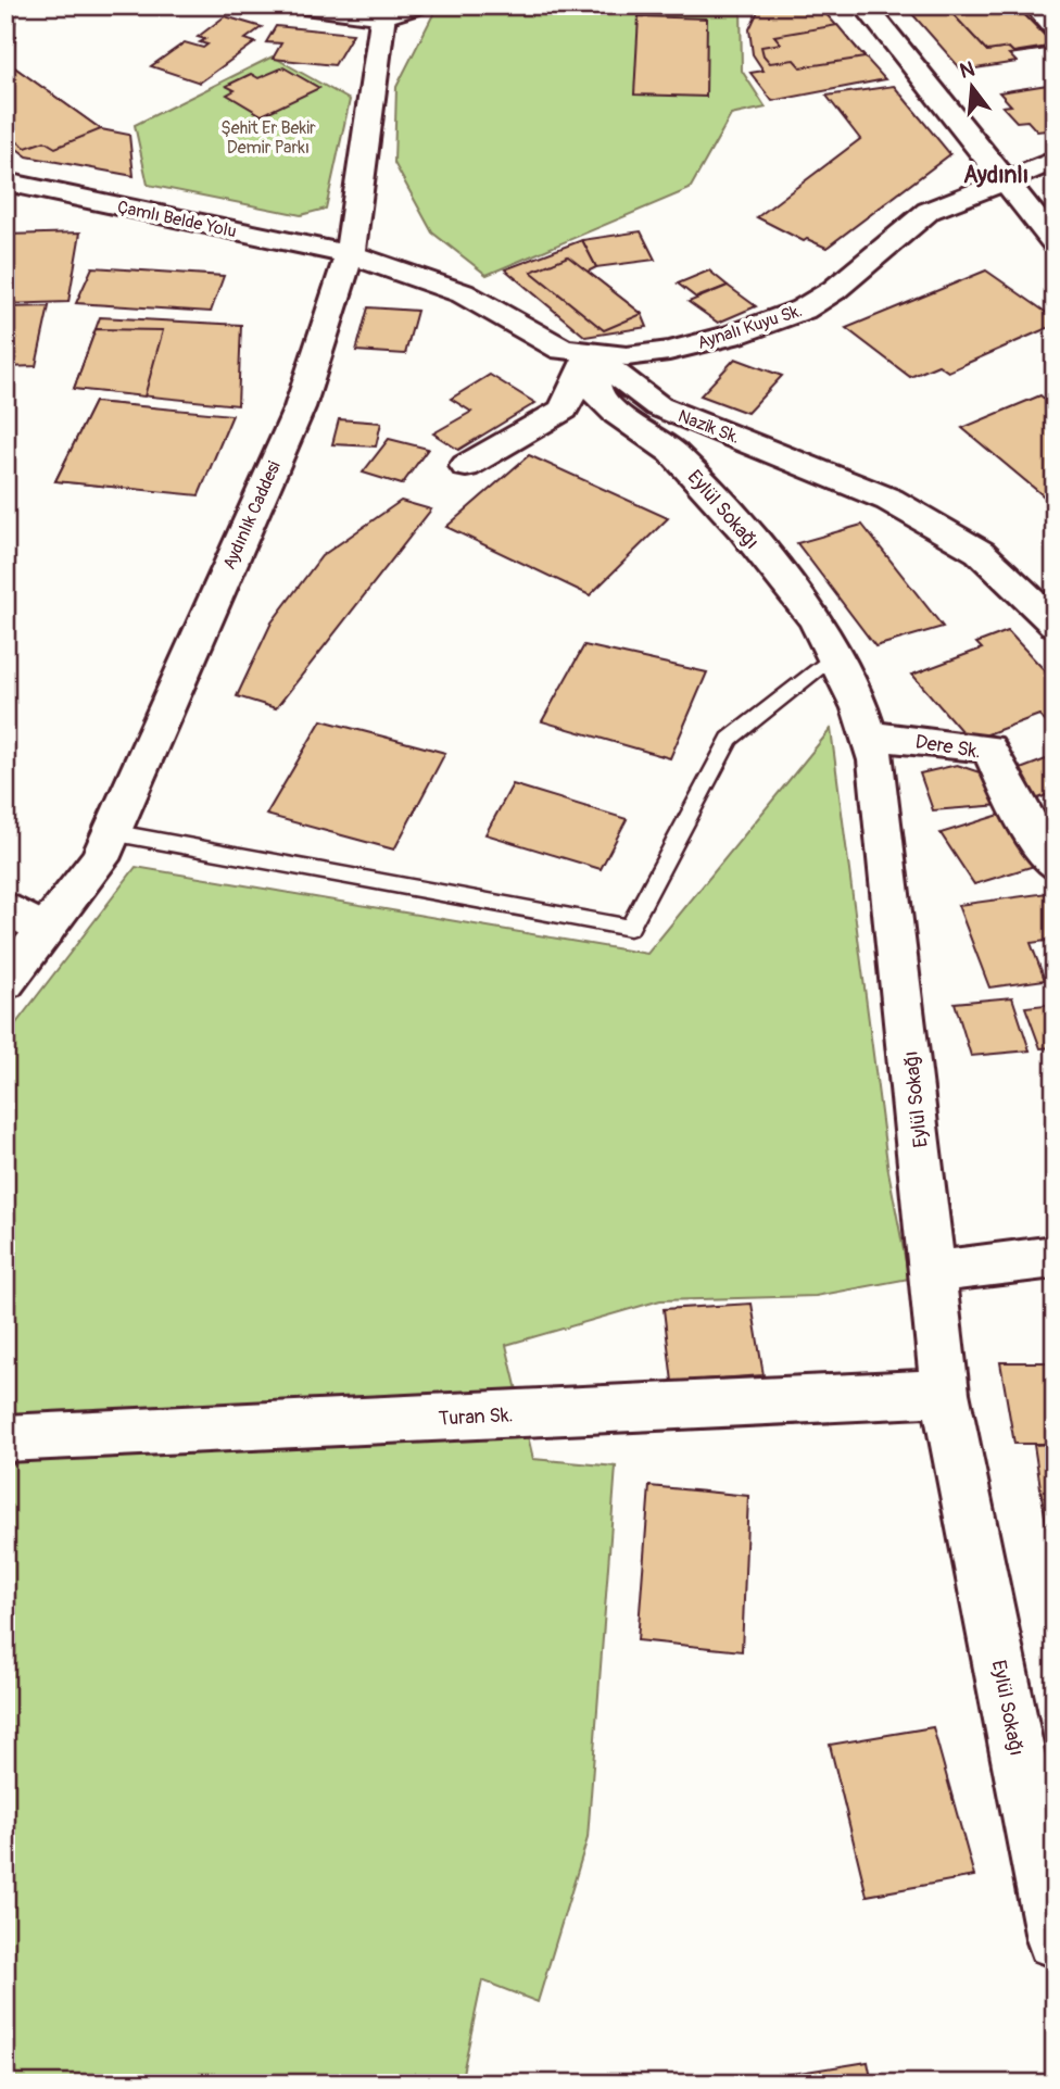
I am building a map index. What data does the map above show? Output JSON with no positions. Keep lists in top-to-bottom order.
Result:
{
  "streets": {
    "street": [
      "Çamlı Belde Yolu",
      "Aynalı Kuyu Sk.",
      "Nazik Sk.",
      "Eylül Sokağı",
      "Aydınlık Caddesi",
      "Dere Sk.",
      "Turan Sk."
    ]
  },
  "crossings": [
    ["Çamlı Belde Yolu", "Nazik Sk."],
    ["Çamlı Belde Yolu", "Aydınlık Caddesi"],
    ["Aynalı Kuyu Sk.", "Nazik Sk."],
    ["Aynalı Kuyu Sk.", "Eylül Sokağı"],
    ["Nazik Sk.", "Eylül Sokağı"],
    ["Nazik Sk.", "Aydınlık Caddesi"],
    ["Eylül Sokağı", "Dere Sk."],
    ["Eylül Sokağı", "Turan Sk."]
  ],
  "districts": ["Aydınlı"],
  "parks": ["Şehit Er Bekir Demir Parkı"],
  "north": "top"
}
